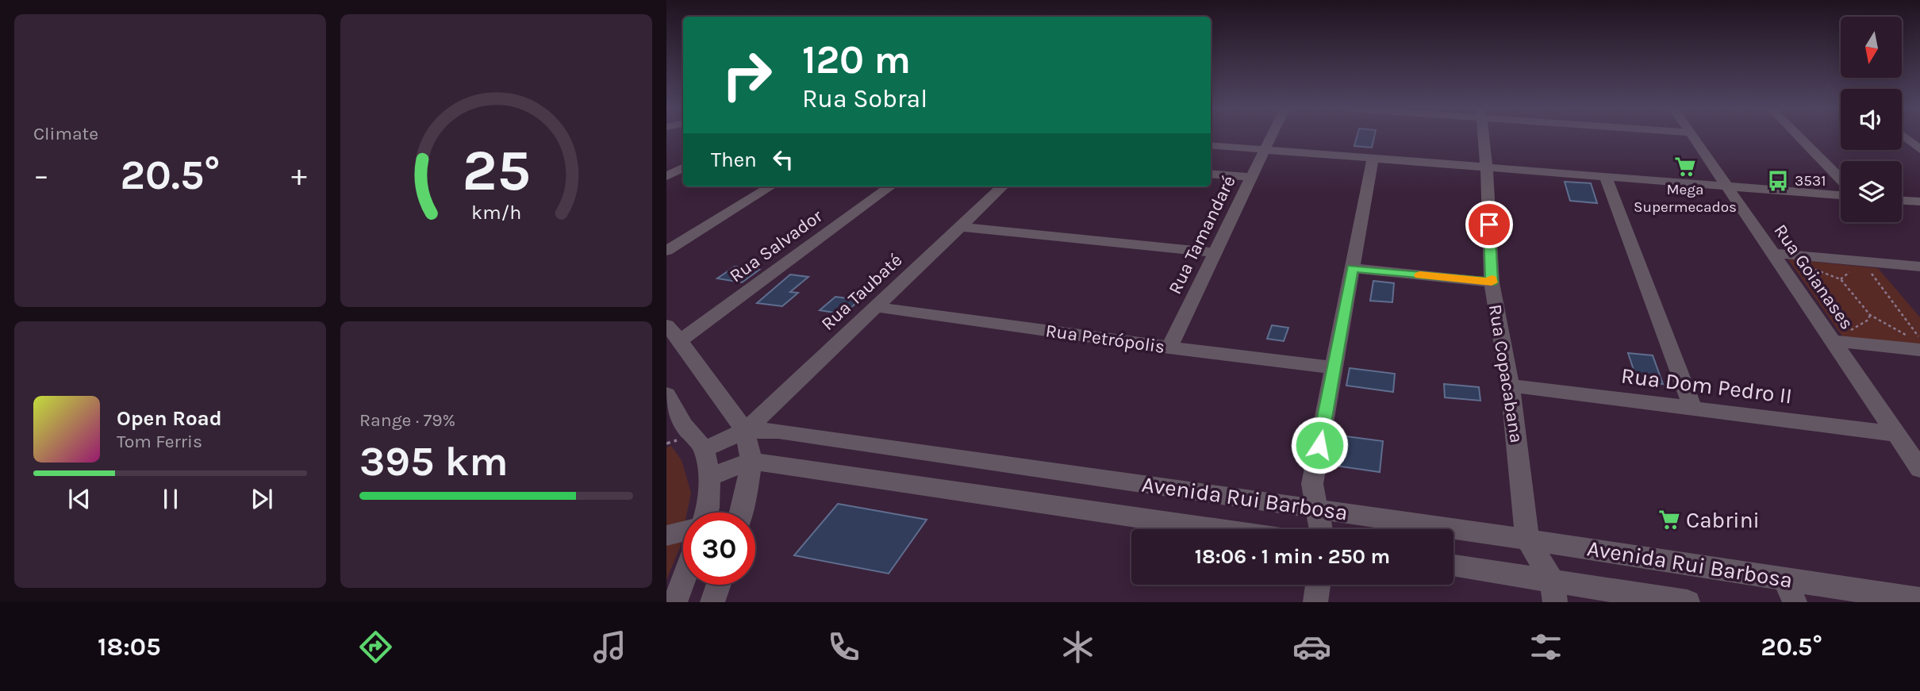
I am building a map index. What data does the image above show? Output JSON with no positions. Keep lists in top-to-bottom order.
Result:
{
  "streets": {
    "street": [
      "Rua Tamandaré",
      "Rua Salvador",
      "Rua Goianases",
      "Rua Taubaté",
      "Rua Petrópolis",
      "Rua Copacabana",
      "Rua Dom Pedro II",
      "Avenida Rui Barbosa"
    ]
  },
  "crossings": [
    ["Rua Tamandaré", "Rua Petrópolis"],
    ["Rua Goianases", "Rua Dom Pedro II"],
    ["Rua Taubaté", "Rua Petrópolis"],
    ["Rua Taubaté", "Avenida Rui Barbosa"],
    ["Rua Copacabana", "Rua Dom Pedro II"],
    ["Rua Copacabana", "Avenida Rui Barbosa"]
  ],
  "places": {
    "supermarket": ["Mega Supermecados", "Cabrini"],
    "bus stop": ["3531"]
  },
  "north": "bottom",
  "page": {
    "tile": [
      "Climate",
      ["Range · 79%", "395 km"]
    ],
    "turn": ["120 m", "Rua Sobral"],
    "then": "Then",
    "heat": ["−", "20.5°", "+"],
    "song": ["Open Road", "Tom Ferris"],
    "limit": "30",
    "trip": "18:06 · 1 min · 250 m",
    "tabs": ["18:05", "20.5°"],
    "gauge": ["25", "km/h"]
  }
}
